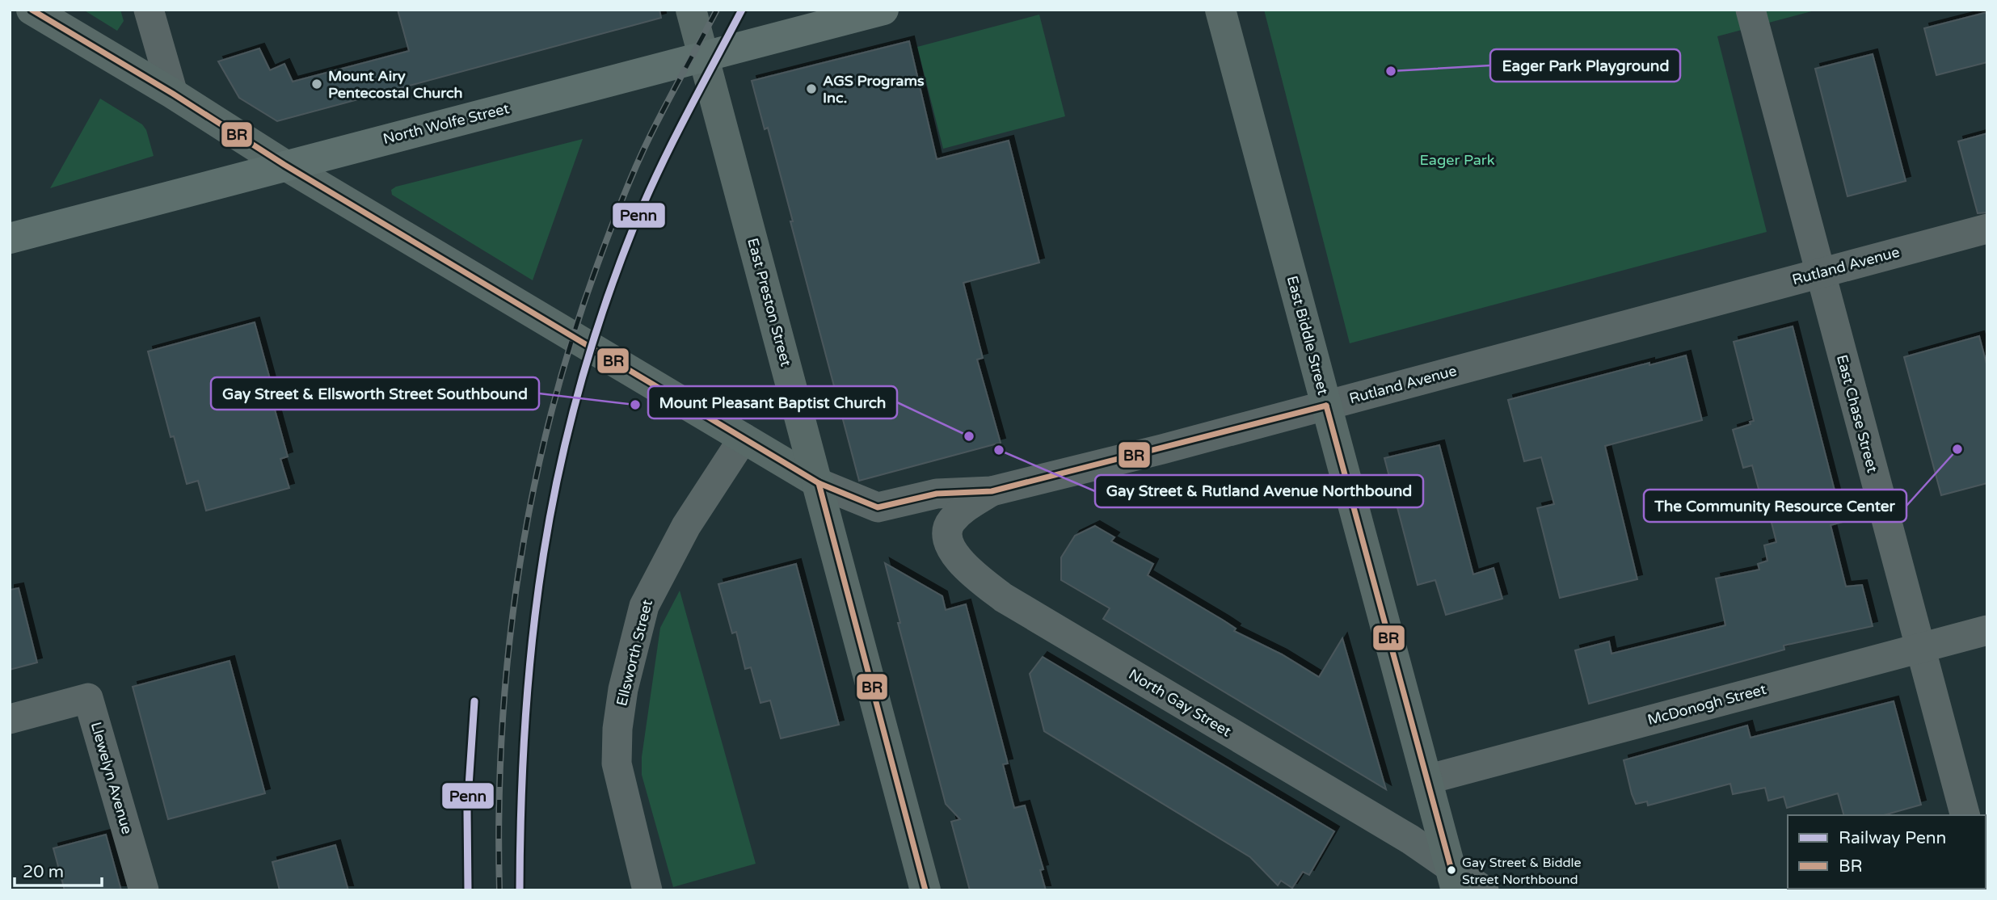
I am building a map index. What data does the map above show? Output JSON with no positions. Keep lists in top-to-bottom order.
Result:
{
  "streets": {
    "main road": ["North Wolfe Street"],
    "street": [
      "Rutland Avenue",
      "East Preston Street",
      "East Biddle Street",
      "East Chase Street",
      "Ellsworth Street",
      "North Gay Street",
      "McDonogh Street",
      "Llewelyn Avenue"
    ]
  },
  "crossings": [
    ["North Wolfe Street", "East Preston Street"],
    ["Rutland Avenue", "East Preston Street"],
    ["Rutland Avenue", "East Biddle Street"],
    ["Rutland Avenue", "East Chase Street"],
    ["Rutland Avenue", "North Gay Street"],
    ["East Biddle Street", "North Gay Street"],
    ["East Biddle Street", "McDonogh Street"],
    ["East Chase Street", "McDonogh Street"]
  ],
  "parks": ["Eager Park"],
  "places": [
    "Eager Park Playground",
    "Mount Airy Pentecostal Church",
    "AGS Programs Inc.",
    "Gay Street & Ellsworth Street Southbound",
    "Mount Pleasant Baptist Church",
    "The Community Resource Center",
    "Gay Street & Rutland Avenue Northbound",
    "Gay Street & Biddle Street Northbound"
  ],
  "lines": ["rail line Penn", "transit line BR"],
  "legend": ["Railway Penn", "BR"],
  "scale_bar": "20 m"
}
